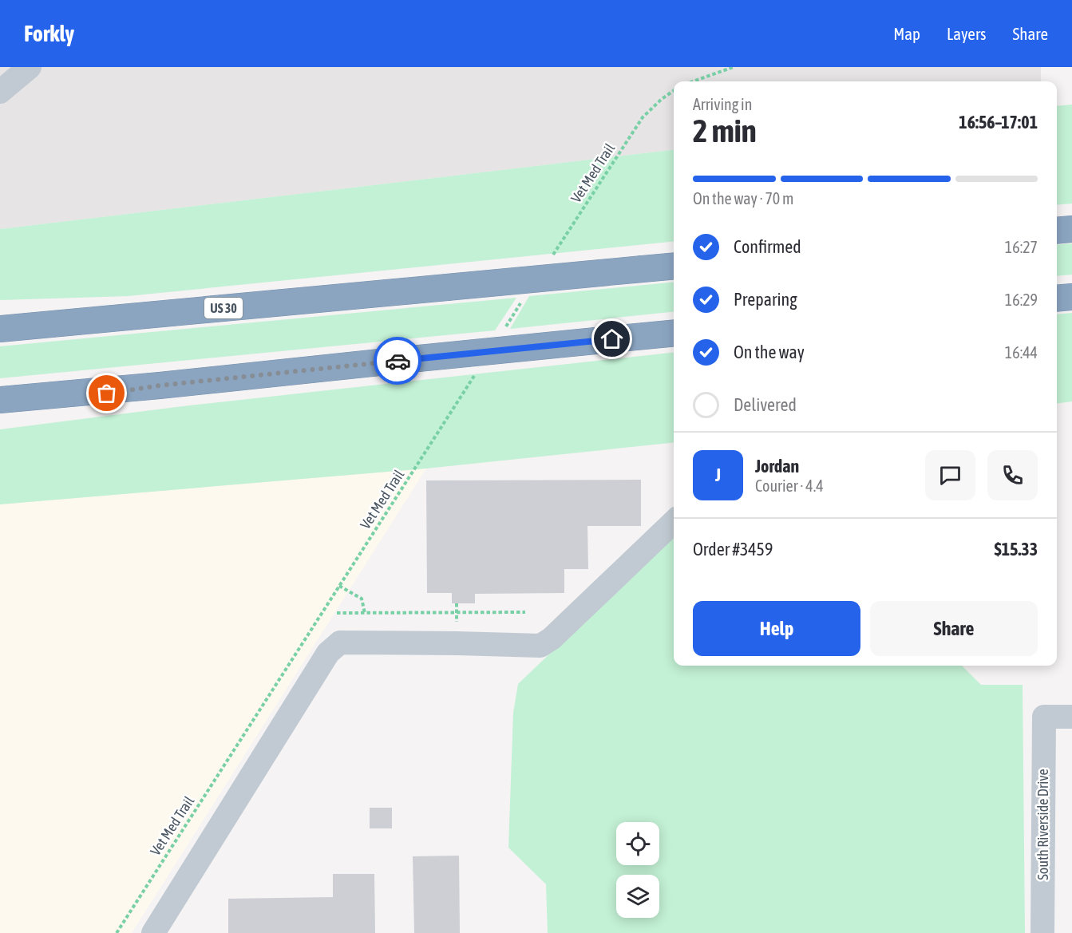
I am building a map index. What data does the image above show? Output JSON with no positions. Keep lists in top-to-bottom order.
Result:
{
  "streets": {
    "highway": ["US 30"],
    "street": ["South Riverside Drive"],
    "path": ["Vet Med Trail"]
  },
  "page": {
    "header": "Forkly",
    "nav": ["Map", "Layers", "Share"],
    "heading": ["2 min", "Arriving in", "16:56–17:01"],
    "panel": [
      "Jordan",
      "Courier · 4.4",
      "Order #3459",
      "$15.33"
    ],
    "bar": "On the way · 70 m",
    "list": [
      ["Confirmed", "16:27"],
      ["Preparing", "16:29"],
      ["On the way", "16:44"],
      "Delivered"
    ],
    "round": "J",
    "buttons": ["Help", "Share"]
  }
}
